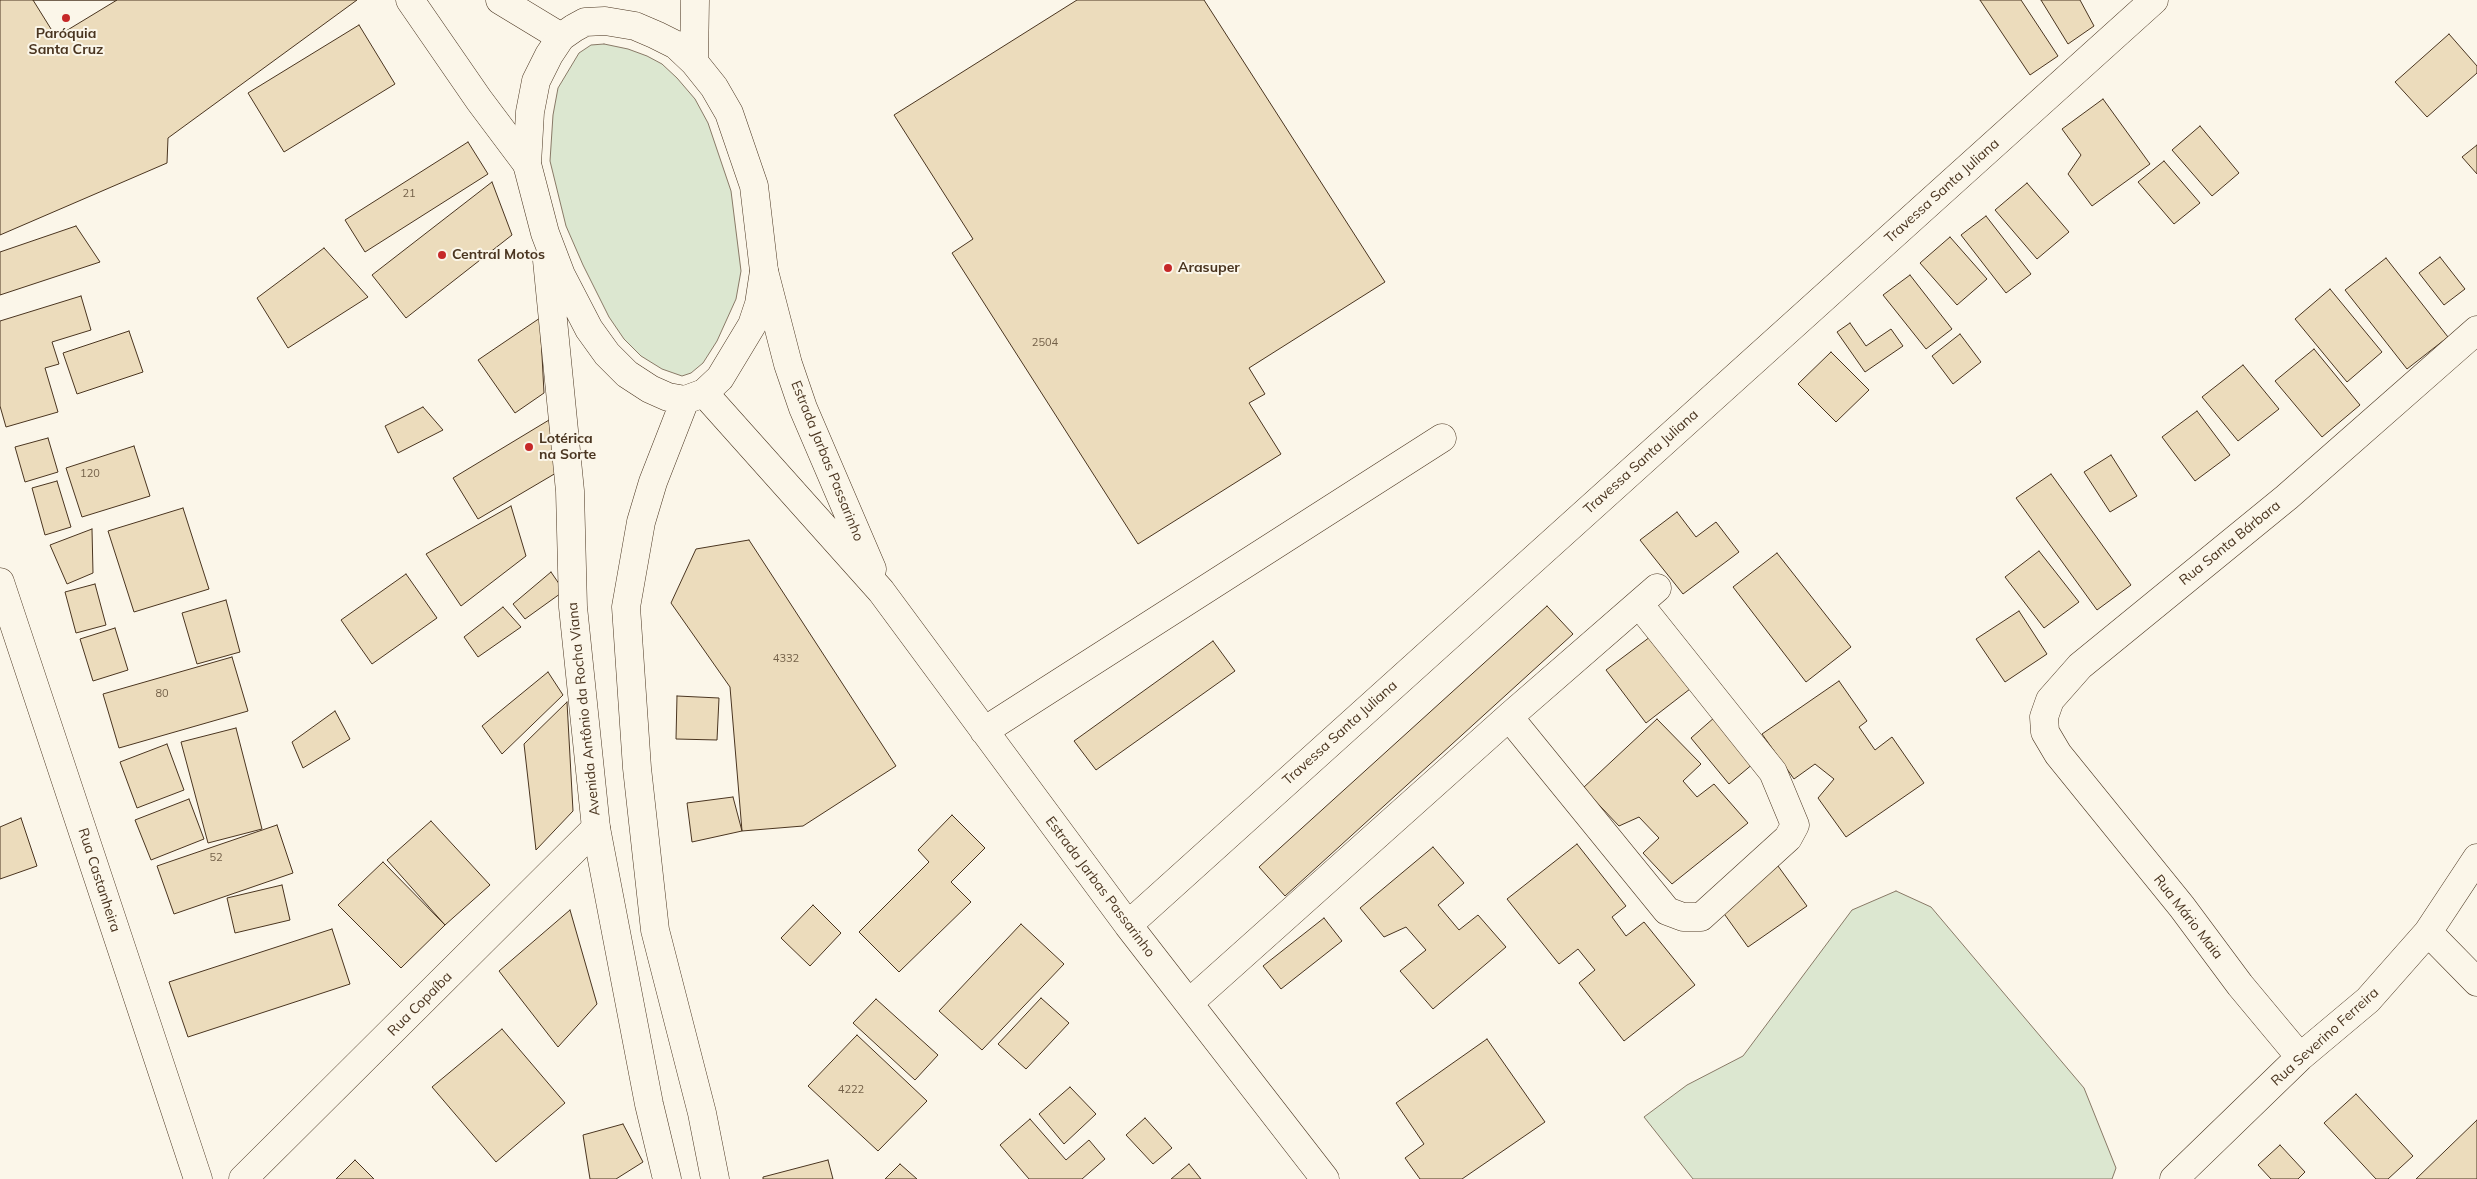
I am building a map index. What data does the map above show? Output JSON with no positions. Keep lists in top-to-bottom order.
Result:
{
  "streets": {
    "street": [
      "Travessa Santa Juliana",
      "Estrada Jarbas Passarinho",
      "Rua Santa Bárbara",
      "Avenida Antônio da Rocha Viana",
      "Rua Castanheira",
      "Rua Mário Maia",
      "Rua Copaíba",
      "Rua Severino Ferreira"
    ]
  },
  "crossings": [
    ["Travessa Santa Juliana", "Estrada Jarbas Passarinho"],
    ["Rua Santa Bárbara", "Rua Mário Maia"],
    ["Avenida Antônio da Rocha Viana", "Rua Copaíba"],
    ["Rua Mário Maia", "Rua Severino Ferreira"]
  ],
  "places": [
    "Paróquia Santa Cruz",
    "Central Motos",
    "Arasuper",
    "Lotérica na Sorte"
  ],
  "house_numbers": [
    "21",
    "2504",
    "120",
    "4332",
    "80",
    "52",
    "4222"
  ]
}
